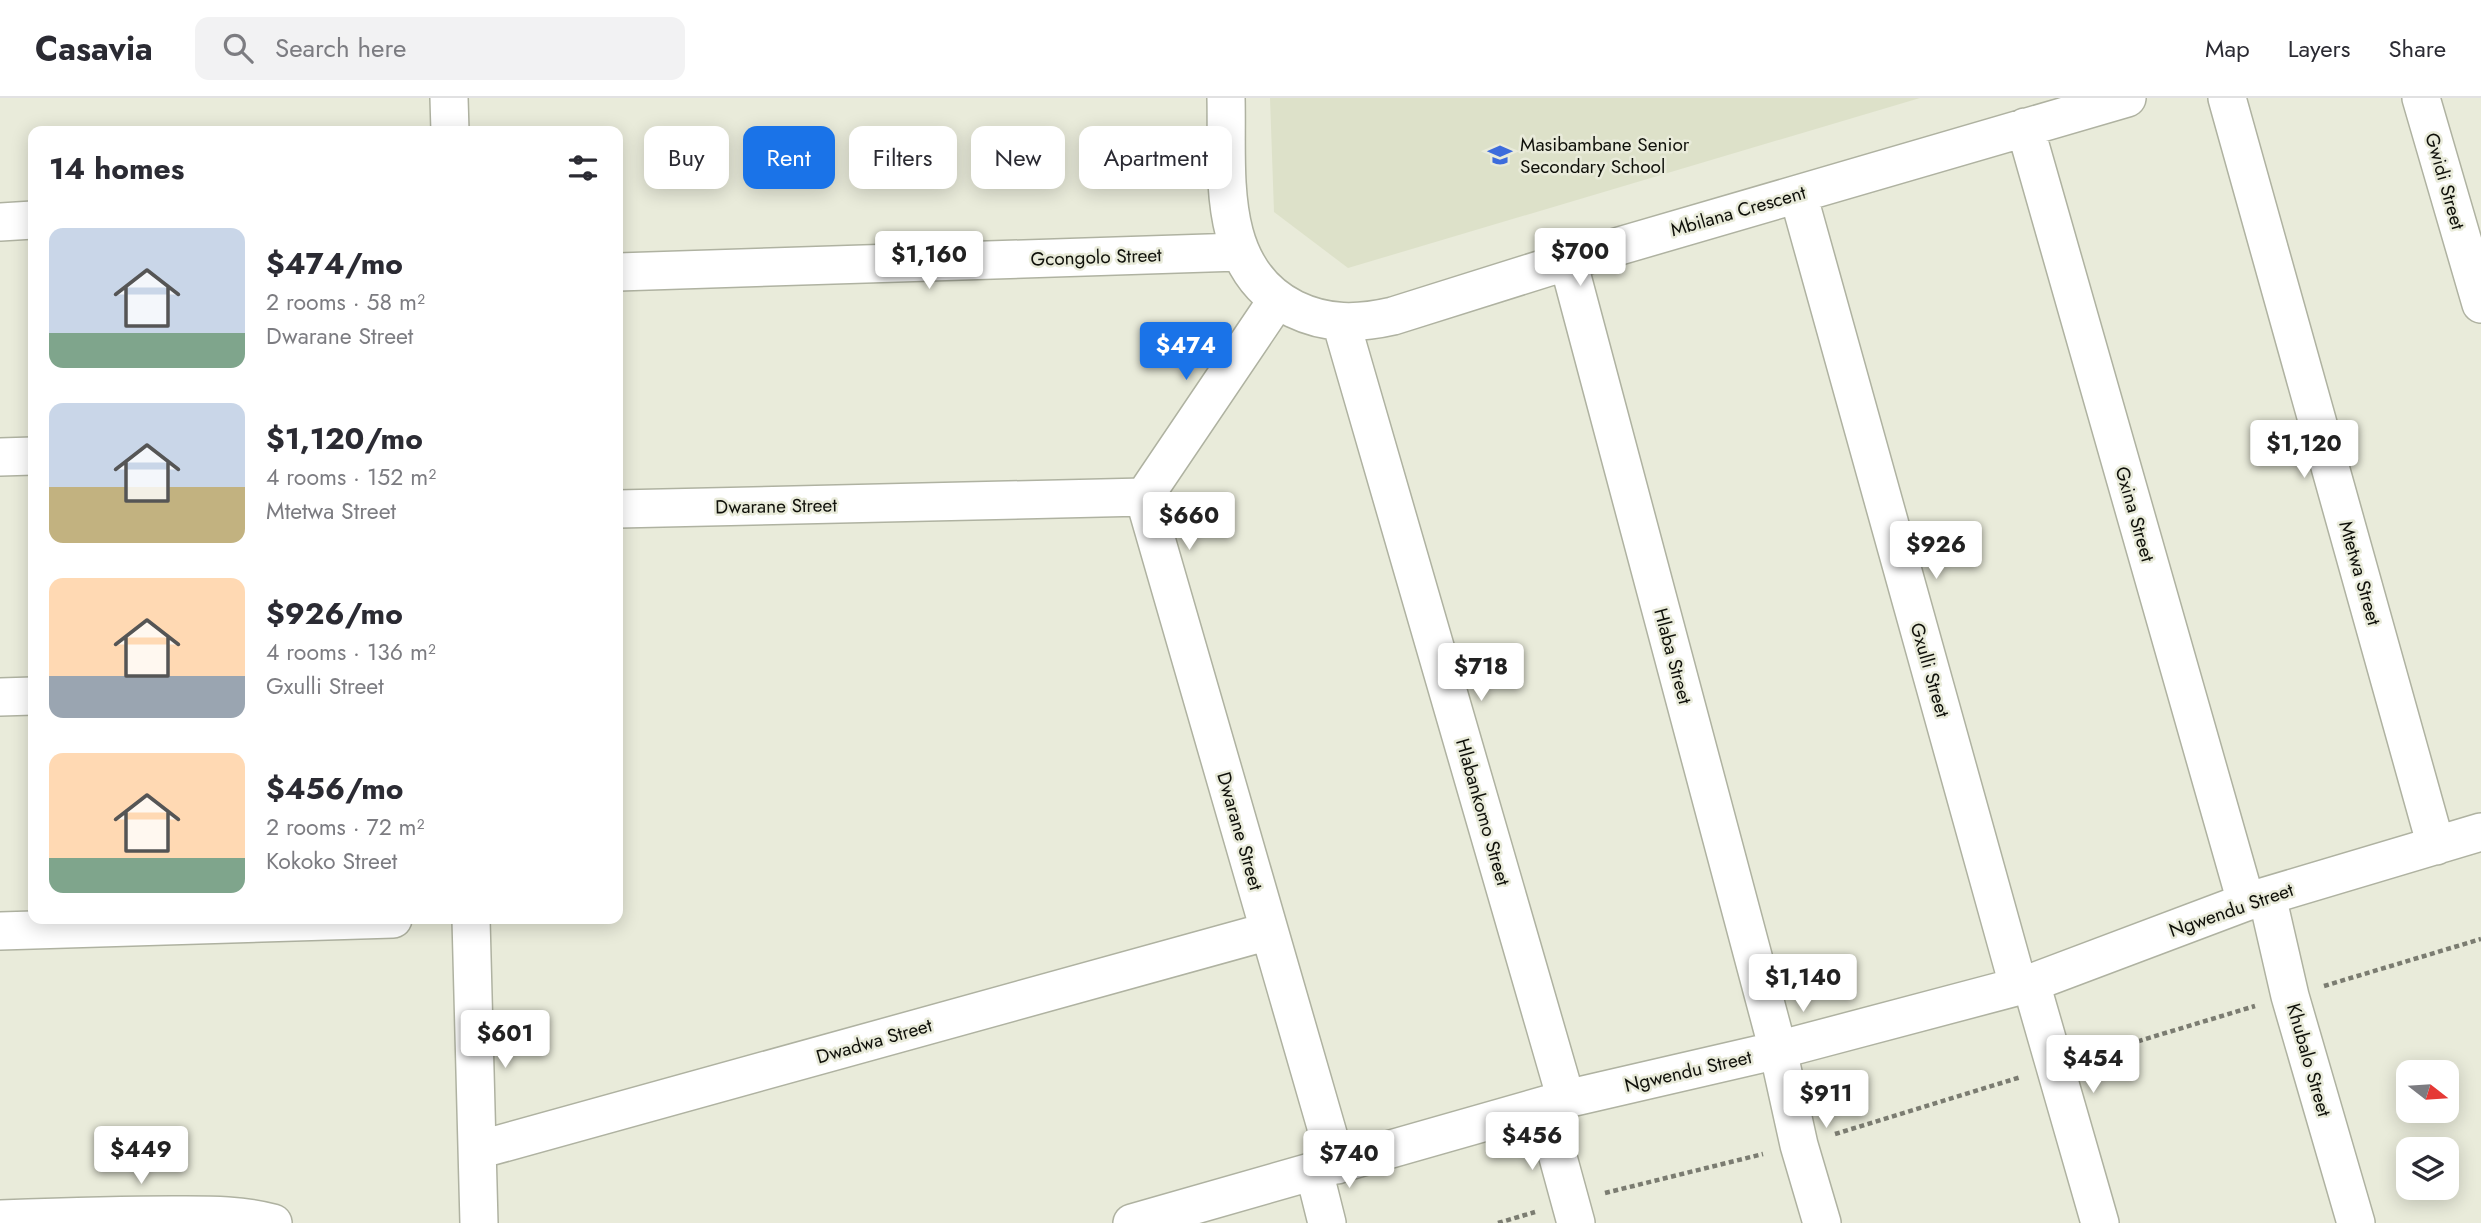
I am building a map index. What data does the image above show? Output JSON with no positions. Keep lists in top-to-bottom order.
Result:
{
  "streets": {
    "street": [
      "Gwidi Street",
      "Mbilana Crescent",
      "Gcongolo Street",
      "Dwarane Street",
      "Gxina Street",
      "Mtetwa Street",
      "Hlaba Street",
      "Gxulli Street",
      "Hlabankomo Street",
      "Ngwendu Street",
      "Dwadwa Street",
      "Khubalo Street"
    ]
  },
  "crossings": [
    ["Mbilana Crescent", "Gcongolo Street"],
    ["Mbilana Crescent", "Gxina Street"],
    ["Mbilana Crescent", "Hlaba Street"],
    ["Mbilana Crescent", "Gxulli Street"],
    ["Mbilana Crescent", "Hlabankomo Street"],
    ["Dwarane Street", "Ngwendu Street"],
    ["Dwarane Street", "Dwadwa Street"],
    ["Gxina Street", "Ngwendu Street"],
    ["Gxina Street", "Khubalo Street"],
    ["Mtetwa Street", "Ngwendu Street"],
    ["Hlaba Street", "Ngwendu Street"],
    ["Gxulli Street", "Ngwendu Street"],
    ["Hlabankomo Street", "Ngwendu Street"],
    ["Ngwendu Street", "Khubalo Street"]
  ],
  "places": {
    "school or university": ["Masibambane Senior Secondary School"]
  },
  "north": "right",
  "page": {
    "header": "Casavia",
    "search": "Search here",
    "nav": ["Map", "Layers", "Share"],
    "chip": [
      "Buy",
      "Rent",
      "Filters",
      "New",
      "Apartment"
    ],
    "heading": "14 homes",
    "list": [
      {
        "name": "$474/mo",
        "note": "2 rooms · 58 m² · Dwarane Street"
      },
      {
        "name": "$1,120/mo",
        "note": "4 rooms · 152 m² · Mtetwa Street"
      },
      {
        "name": "$926/mo",
        "note": "4 rooms · 136 m² · Gxulli Street"
      },
      {
        "name": "$456/mo",
        "note": "2 rooms · 72 m² · Kokoko Street"
      }
    ],
    "price": [
      "$700",
      "$1,160",
      "$474",
      "$1,120",
      "$660",
      "$926",
      "$718",
      "$1,140",
      "$601",
      "$454",
      "$911",
      "$456",
      "$449",
      "$740"
    ]
  }
}
